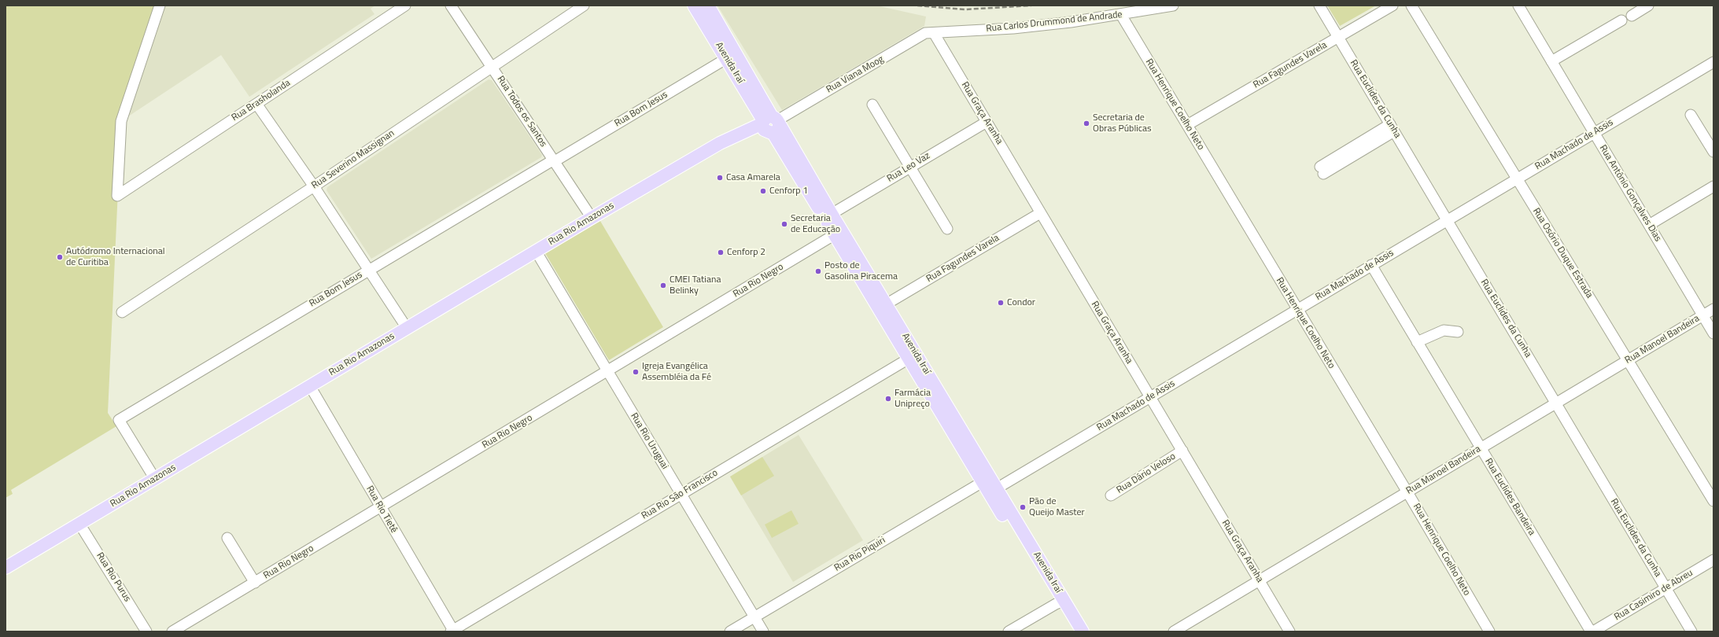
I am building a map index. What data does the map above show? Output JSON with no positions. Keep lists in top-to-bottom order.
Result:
{
  "streets": {
    "main road": ["Avenida Iraí", "Rua Rio Amazonas"],
    "street": [
      "Rua Carlos Drummond de Andrade",
      "Rua Fagundes Varela",
      "Rua Viana Moog",
      "Rua Euclides da Cunha",
      "Rua Brasholanda",
      "Rua Henrique Coelho Neto",
      "Rua Bom Jesus",
      "Rua Todos os Santos",
      "Rua Graça Aranha",
      "Rua Machado de Assis",
      "Rua Severino Massignan",
      "Rua Leo Vaz",
      "Rua Antônio Gonçalves Dias",
      "Rua Osório Duque Estrada",
      "Rua Rio Negro",
      "Rua Manoel Bandeira",
      "Rua Rio Uruguai",
      "Rua Dário Veloso",
      "Rua Rio São Francisco",
      "Rua Euclides Bandeira",
      "Rua Rio Tietê",
      "Rua Rio Piquiri",
      "Rua Rio Purus",
      "Rua Casimiro de Abreu"
    ]
  },
  "crossings": [
    ["Rua Carlos Drummond de Andrade", "Rua Viana Moog"],
    ["Rua Carlos Drummond de Andrade", "Rua Henrique Coelho Neto"],
    ["Rua Carlos Drummond de Andrade", "Rua Graça Aranha"],
    ["Avenida Iraí", "Rua Fagundes Varela"],
    ["Avenida Iraí", "Rua Viana Moog"],
    ["Avenida Iraí", "Rua Bom Jesus"],
    ["Avenida Iraí", "Rua Machado de Assis"],
    ["Avenida Iraí", "Rua Leo Vaz"],
    ["Avenida Iraí", "Rua Rio Amazonas"],
    ["Avenida Iraí", "Rua Rio Negro"],
    ["Avenida Iraí", "Rua Rio São Francisco"],
    ["Avenida Iraí", "Rua Rio Piquiri"],
    ["Rua Fagundes Varela", "Rua Euclides da Cunha"],
    ["Rua Fagundes Varela", "Rua Henrique Coelho Neto"],
    ["Rua Fagundes Varela", "Rua Graça Aranha"],
    ["Rua Viana Moog", "Rua Graça Aranha"],
    ["Rua Viana Moog", "Rua Rio Amazonas"],
    ["Rua Euclides da Cunha", "Rua Machado de Assis"],
    ["Rua Euclides da Cunha", "Rua Manoel Bandeira"],
    ["Rua Euclides da Cunha", "Rua Casimiro de Abreu"],
    ["Rua Henrique Coelho Neto", "Rua Machado de Assis"],
    ["Rua Henrique Coelho Neto", "Rua Manoel Bandeira"],
    ["Rua Bom Jesus", "Rua Todos os Santos"],
    ["Rua Bom Jesus", "Rua Rio Amazonas"],
    ["Rua Todos os Santos", "Rua Severino Massignan"],
    ["Rua Todos os Santos", "Rua Rio Amazonas"],
    ["Rua Graça Aranha", "Rua Machado de Assis"],
    ["Rua Graça Aranha", "Rua Leo Vaz"],
    ["Rua Graça Aranha", "Rua Manoel Bandeira"],
    ["Rua Graça Aranha", "Rua Dário Veloso"],
    ["Rua Machado de Assis", "Rua Antônio Gonçalves Dias"],
    ["Rua Machado de Assis", "Rua Osório Duque Estrada"],
    ["Rua Machado de Assis", "Rua Euclides Bandeira"],
    ["Rua Antônio Gonçalves Dias", "Rua Manoel Bandeira"],
    ["Rua Rio Amazonas", "Rua Rio Uruguai"],
    ["Rua Rio Amazonas", "Rua Rio Tietê"],
    ["Rua Rio Amazonas", "Rua Rio Purus"],
    ["Rua Osório Duque Estrada", "Rua Manoel Bandeira"],
    ["Rua Rio Negro", "Rua Rio Uruguai"],
    ["Rua Rio Negro", "Rua Rio Tietê"],
    ["Rua Manoel Bandeira", "Rua Euclides Bandeira"],
    ["Rua Rio Uruguai", "Rua Rio São Francisco"],
    ["Rua Rio Uruguai", "Rua Rio Piquiri"],
    ["Rua Rio São Francisco", "Rua Rio Tietê"]
  ],
  "places": [
    "Secretaria de Obras Públicas",
    "Casa Amarela",
    "Cenforp 1",
    "Secretaria de Educação",
    "Cenforp 2",
    "Autódromo Internacional de Curitiba",
    "Posto de Gasolina Piracema",
    "CMEI Tatiana Belinky",
    "Condor",
    "Igreja Evangélica Assembléia da Fé",
    "Farmácia Unipreço",
    "Pão de Queijo Master"
  ]
}
